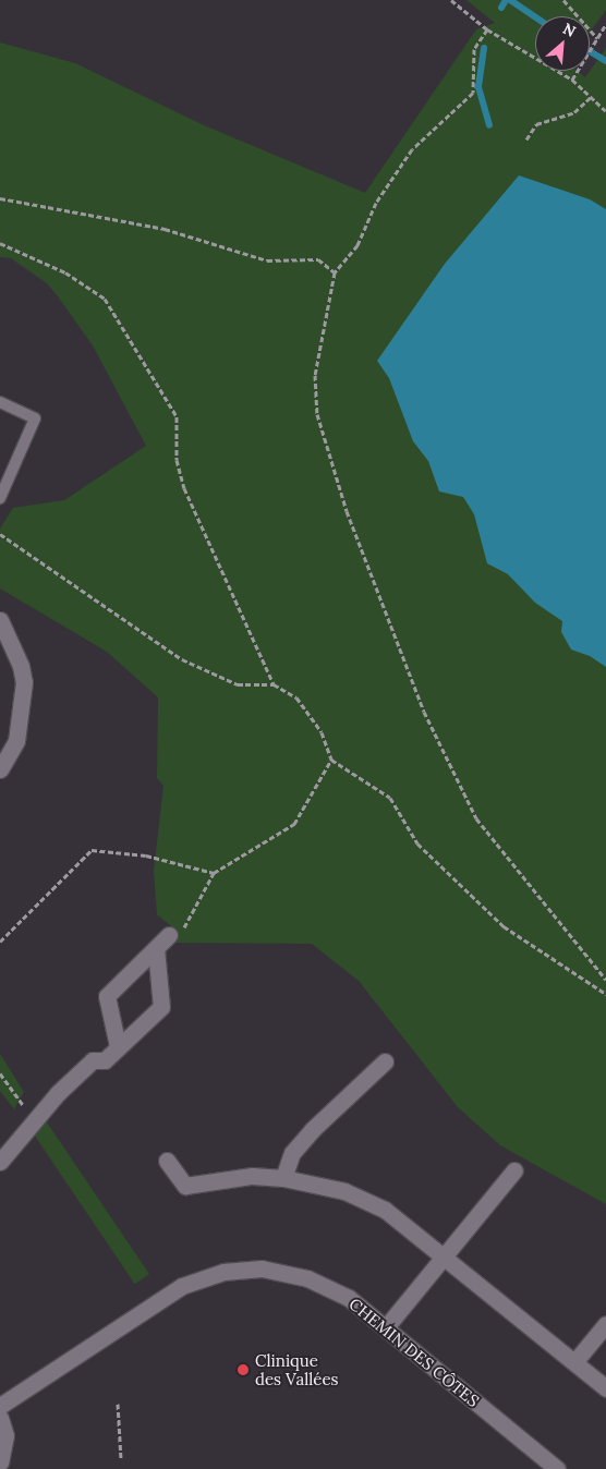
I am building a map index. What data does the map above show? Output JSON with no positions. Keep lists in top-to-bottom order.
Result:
{
  "streets": {
    "street": ["CHEMIN DES CÔTES"]
  },
  "places": ["Clinique des Vallées"],
  "north": "top right"
}
